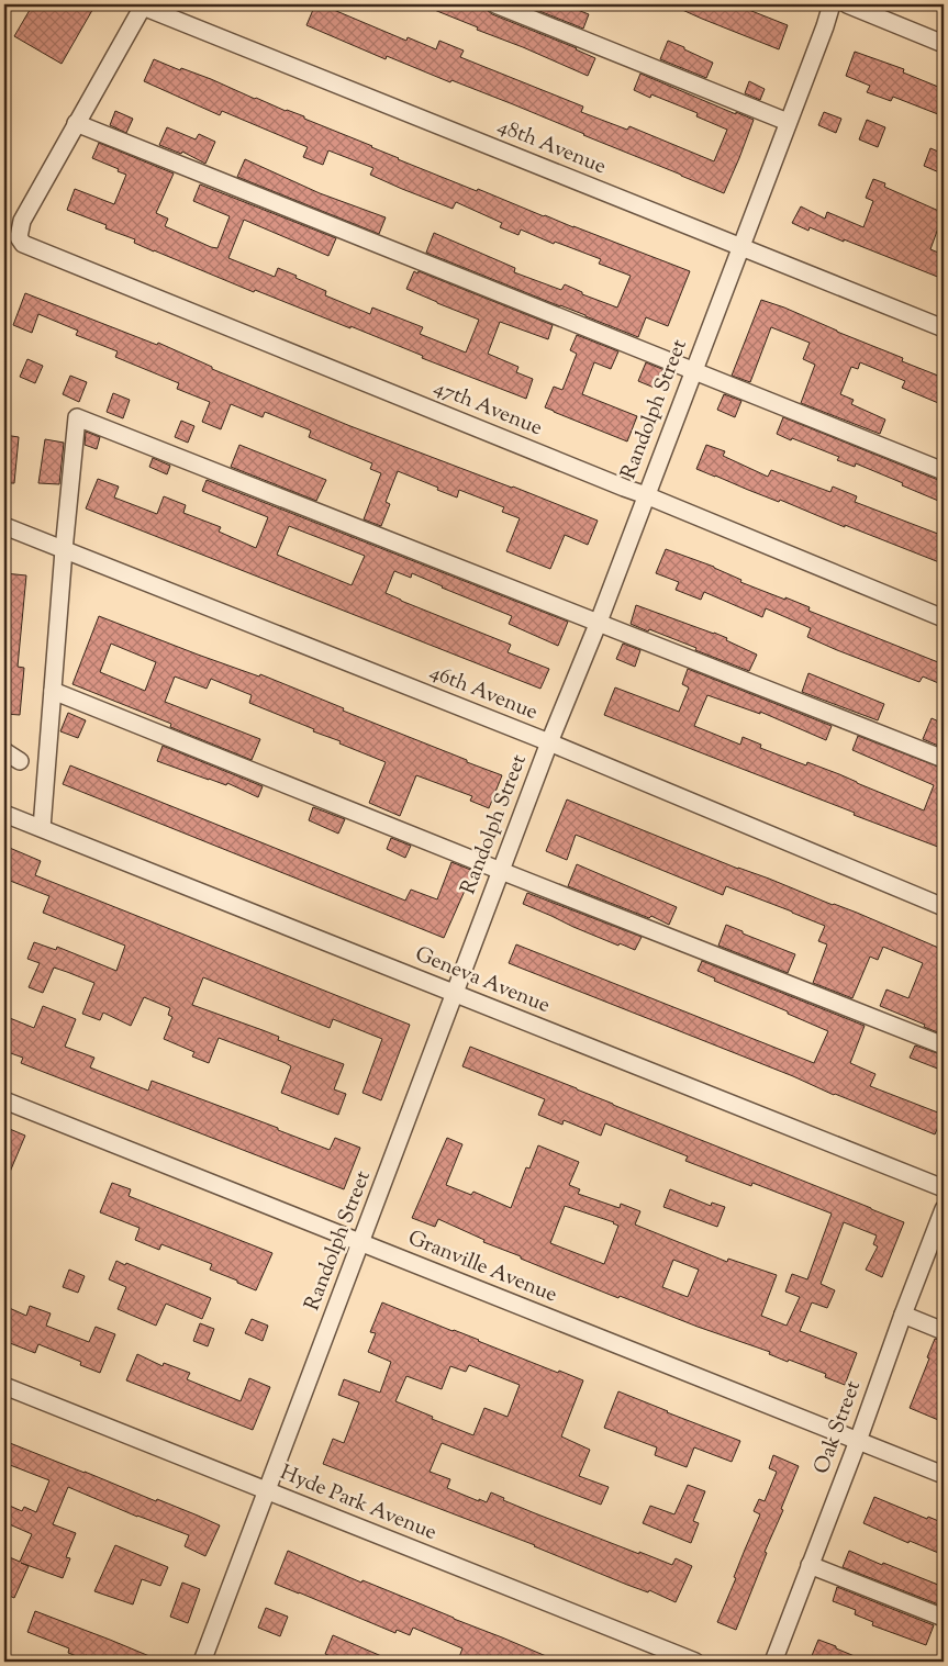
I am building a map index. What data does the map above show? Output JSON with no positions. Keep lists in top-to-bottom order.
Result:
{
  "streets": {
    "street": [
      "48th Avenue",
      "47th Avenue",
      "Randolph Street",
      "46th Avenue",
      "Geneva Avenue",
      "Granville Avenue",
      "Oak Street",
      "Hyde Park Avenue"
    ]
  },
  "crossings": [
    ["48th Avenue", "Randolph Street"],
    ["47th Avenue", "Randolph Street"],
    ["Randolph Street", "46th Avenue"],
    ["Randolph Street", "Geneva Avenue"],
    ["Randolph Street", "Granville Avenue"],
    ["Randolph Street", "Hyde Park Avenue"],
    ["Granville Avenue", "Oak Street"]
  ]
}
